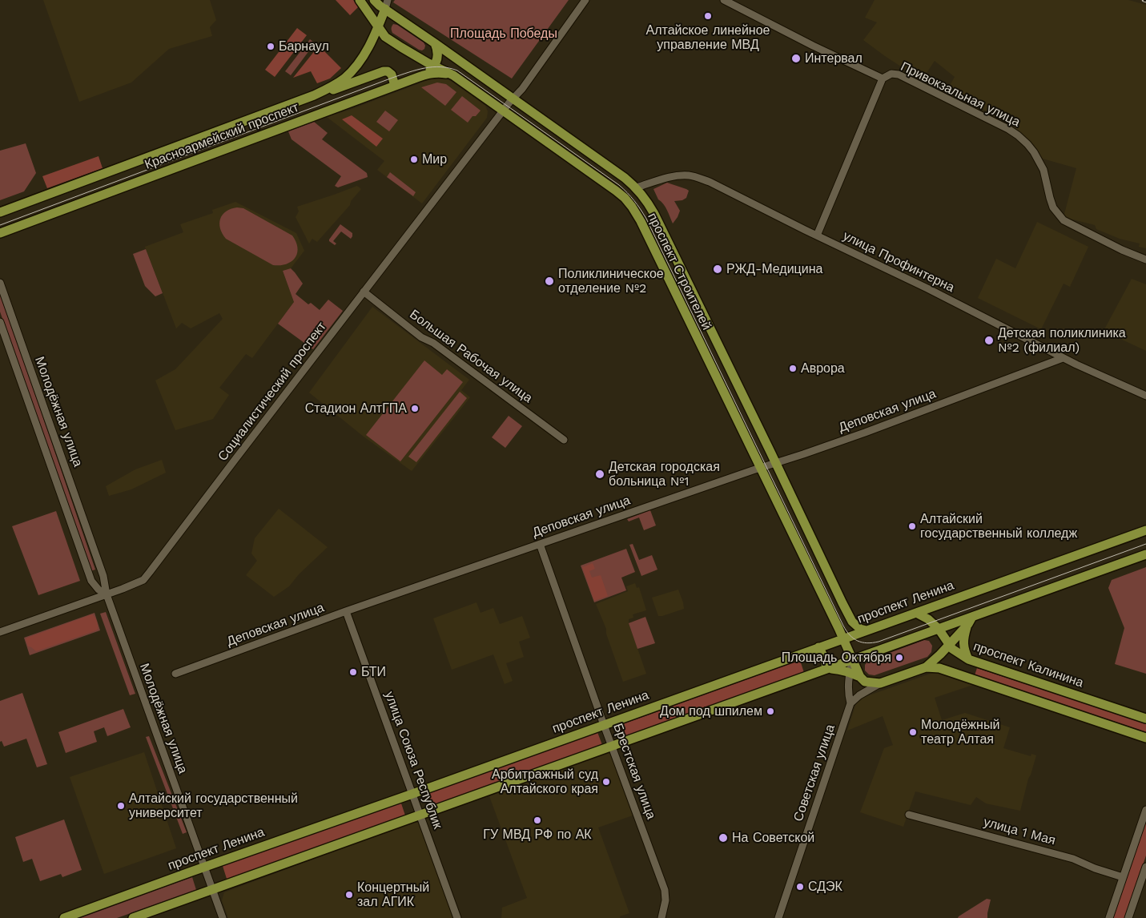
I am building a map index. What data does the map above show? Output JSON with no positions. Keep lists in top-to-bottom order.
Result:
{
  "streets": {
    "main road": [
      "Красноармейский проспект",
      "проспект Строителей",
      "проспект Ленина",
      "проспект Калинина"
    ],
    "street": [
      "Привокзальная улица",
      "улица Профинтерна",
      "Большая Рабочая улица",
      "Социалистический проспект",
      "Деповская улица",
      "Молодёжная улица",
      "улица Союза Республик",
      "Брестская улица",
      "Советская улица",
      "улица 1 Мая"
    ]
  },
  "crossings": [
    ["Красноармейский проспект", "проспект Строителей"],
    ["улица Профинтерна", "проспект Строителей"],
    ["улица Профинтерна", "Деповская улица"],
    ["проспект Строителей", "Социалистический проспект"],
    ["проспект Строителей", "Деповская улица"],
    ["проспект Строителей", "проспект Ленина"],
    ["Большая Рабочая улица", "Социалистический проспект"],
    ["Социалистический проспект", "Молодёжная улица"],
    ["Деповская улица", "улица Союза Республик"],
    ["Деповская улица", "Брестская улица"],
    ["Молодёжная улица", "проспект Ленина"],
    ["проспект Ленина", "проспект Калинина"],
    ["проспект Ленина", "улица Союза Республик"],
    ["проспект Ленина", "Брестская улица"]
  ],
  "parks": ["Площадь Победы"],
  "places": [
    "Алтайское линейное управление МВД",
    "Барнаул",
    "Интервал",
    "Мир",
    "РЖД-Медицина",
    "Поликлиническое отделение №2",
    "Детская поликлиника №2 (филиал)",
    "Аврора",
    "Стадион АлтГПА",
    "Детская городская больница №1",
    "Алтайский государственный колледж",
    "Площадь Октября",
    "БТИ",
    "Дом под шпилем",
    "Молодёжный театр Алтая",
    "Арбитражный суд Алтайского края",
    "Алтайский государственный университет",
    "ГУ МВД РФ по АК",
    "На Советской",
    "СДЭК",
    "Концертный зал АГИК"
  ]
}
